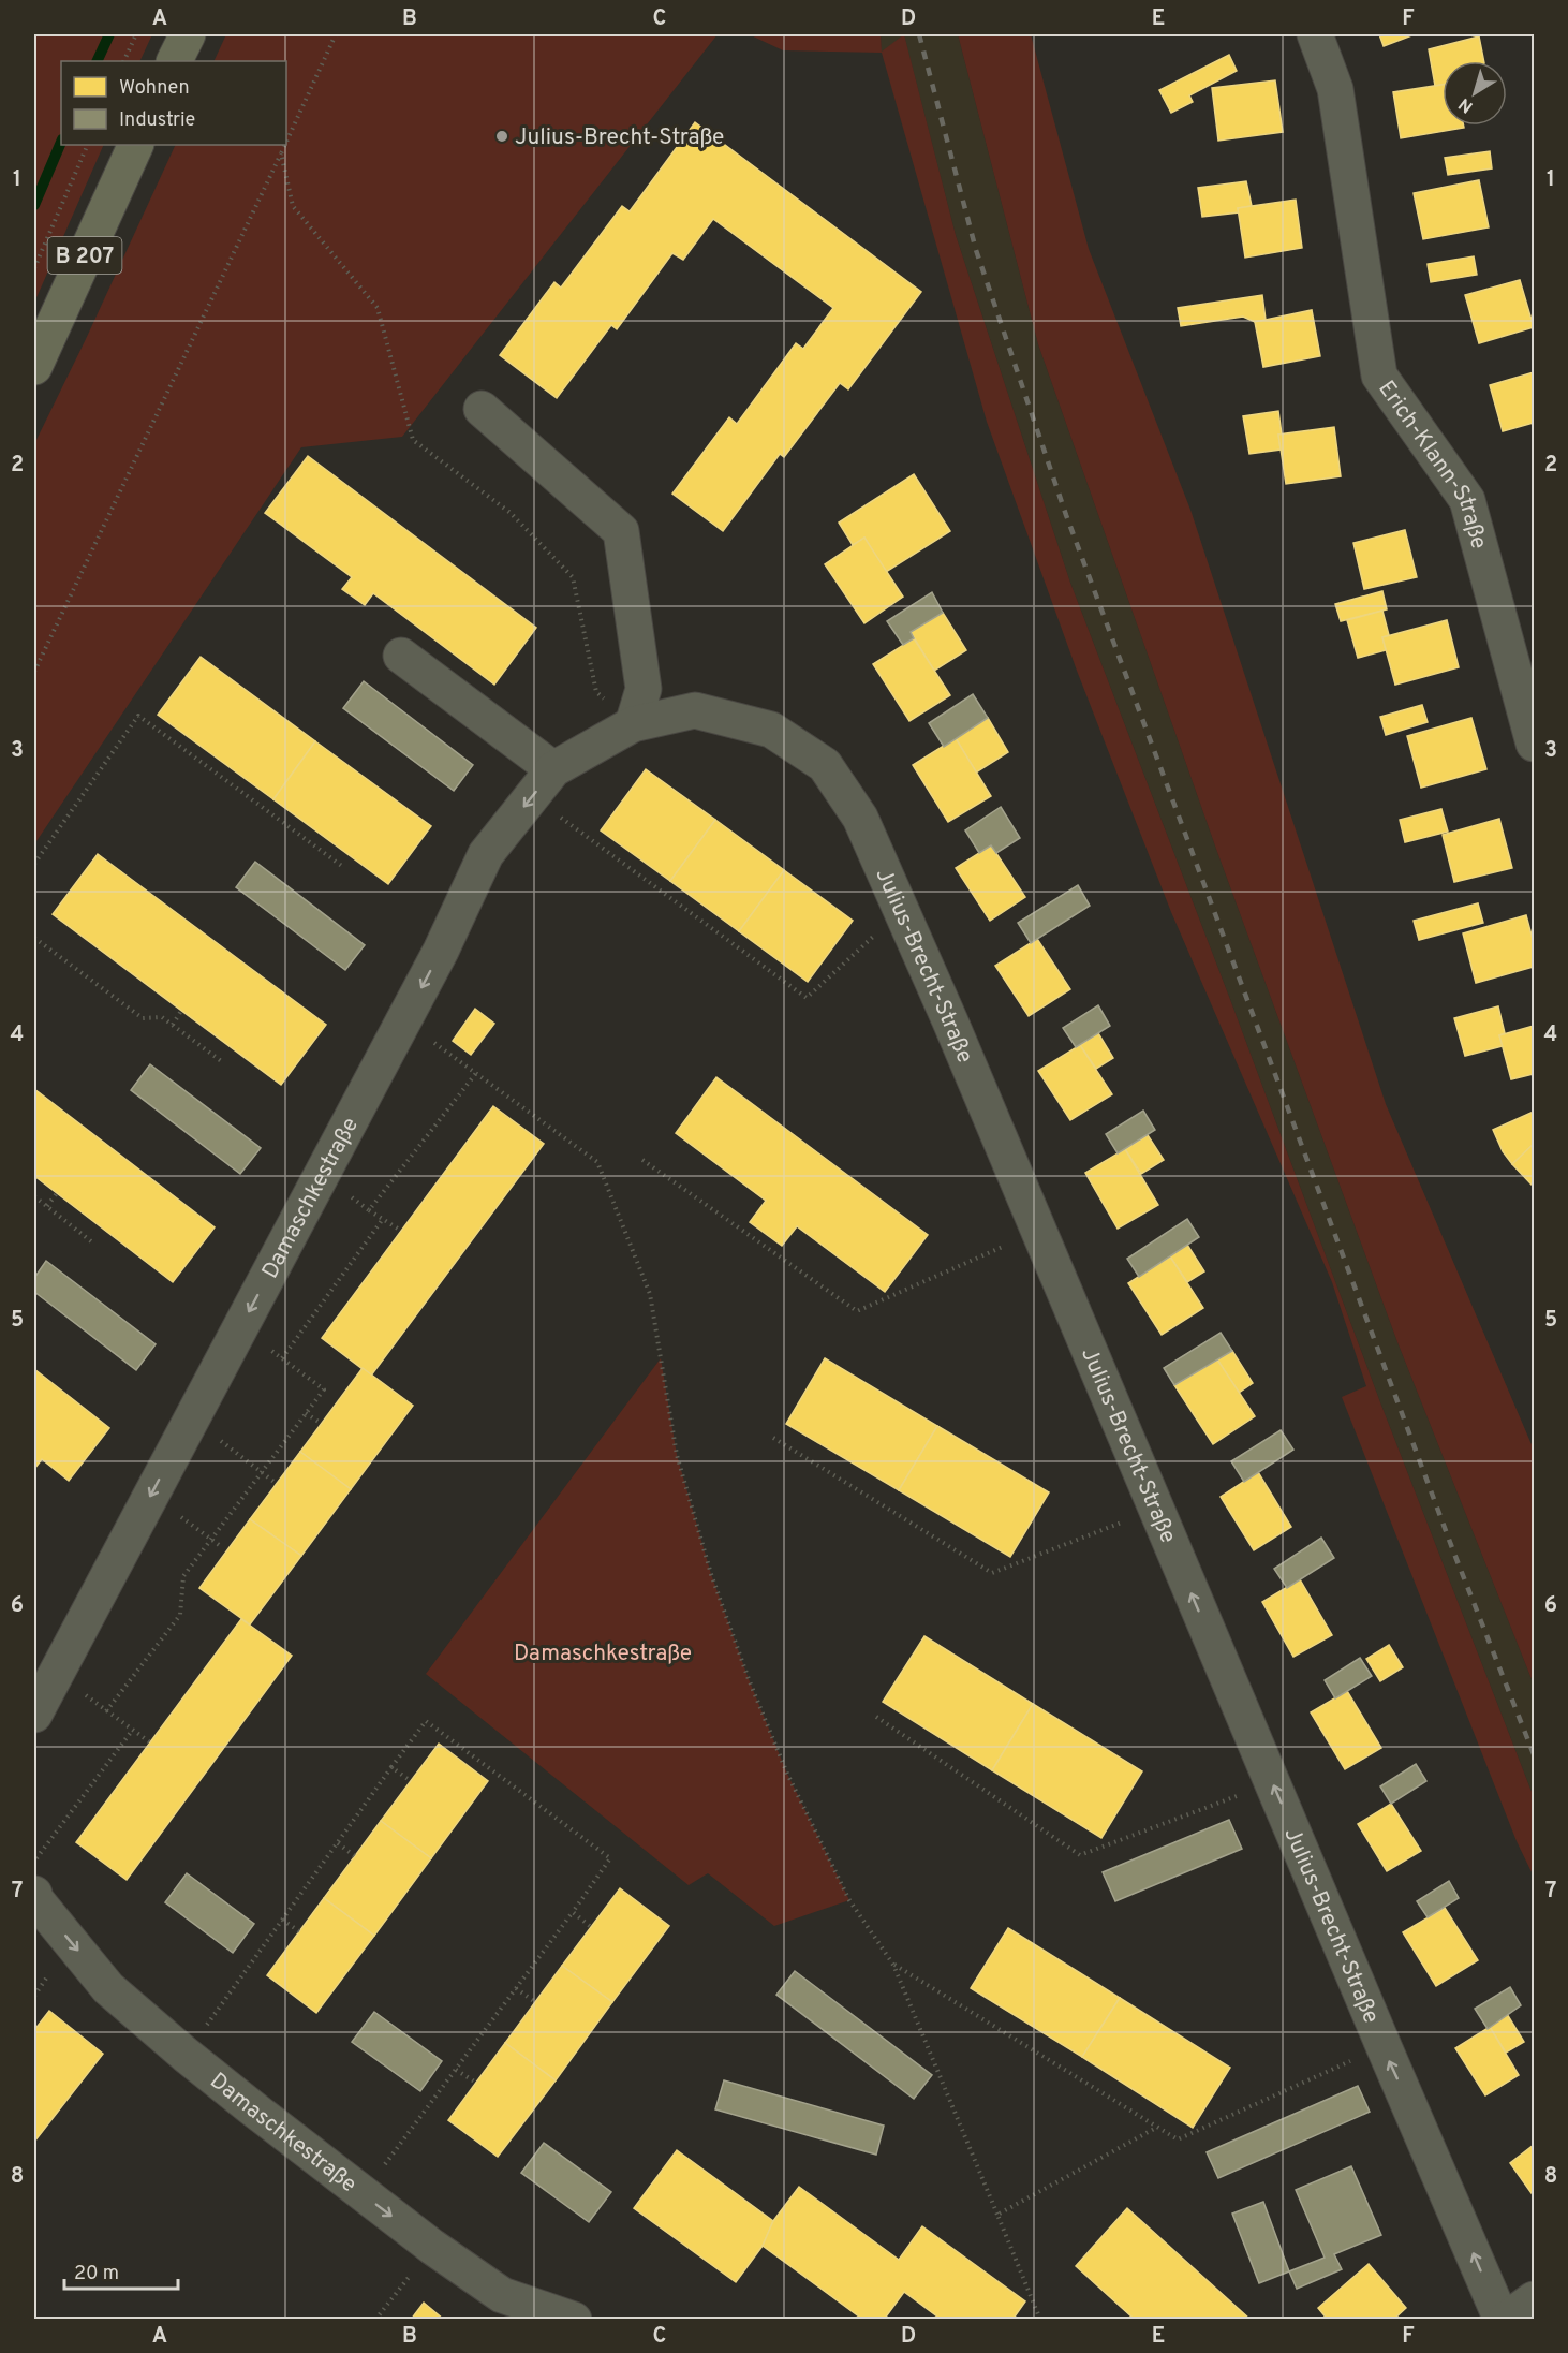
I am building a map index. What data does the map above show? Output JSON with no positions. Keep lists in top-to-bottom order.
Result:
{
  "streets": {
    "main road": ["B 207"],
    "street": ["Erich-Klann-Straße", "Julius-Brecht-Straße", "Damaschkestraße"]
  },
  "crossings": [
    ["Julius-Brecht-Straße", "Damaschkestraße"]
  ],
  "one_way": ["Julius-Brecht-Straße", "Damaschkestraße"],
  "parks": ["Damaschkestraße"],
  "places": ["Julius-Brecht-Straße"],
  "legend": ["Wohnen", "Industrie"],
  "scale_bar": "20 m",
  "north": "bottom left",
  "grid": {
    "columns": [
      "A",
      "B",
      "C",
      "D",
      "E",
      "F"
    ],
    "rows": [
      "1",
      "2",
      "3",
      "4",
      "5",
      "6",
      "7",
      "8"
    ]
  }
}
